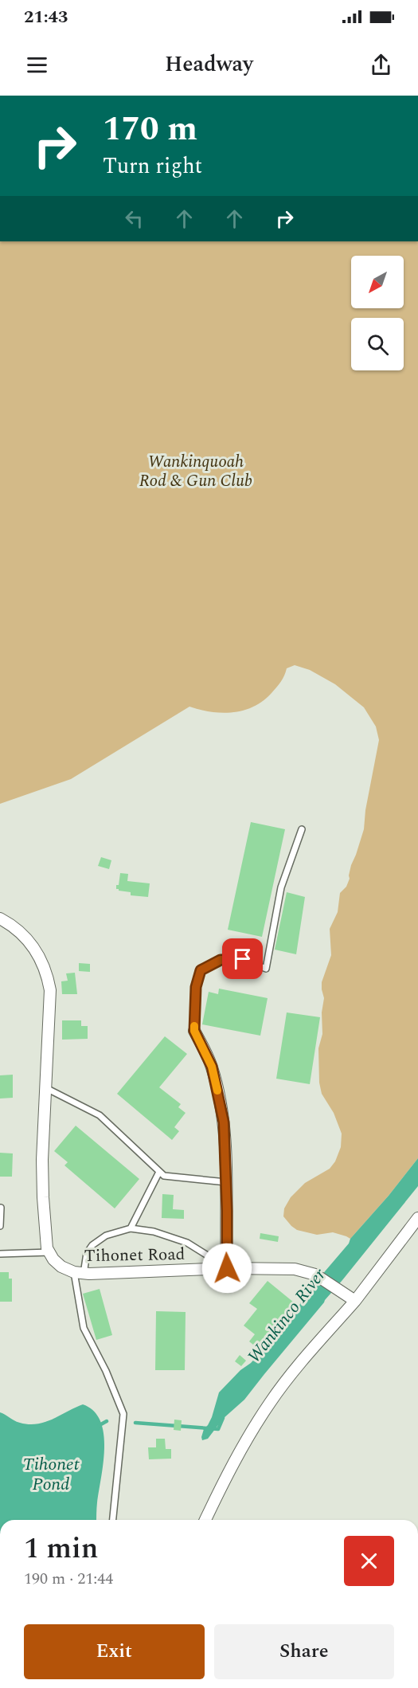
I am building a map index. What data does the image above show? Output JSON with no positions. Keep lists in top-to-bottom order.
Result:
{
  "streets": {
    "street": ["Tihonet Road"]
  },
  "water": ["Wankinco River", "Tihonet Pond"],
  "parks": ["Wankinquoah Rod & Gun Club"],
  "north": "bottom left",
  "page": {
    "status": "21:43",
    "header": "Headway",
    "turn": ["170 m", "Turn right"],
    "heading": ["1 min", "190 m · 21:44"],
    "buttons": ["Exit", "Share"]
  }
}
